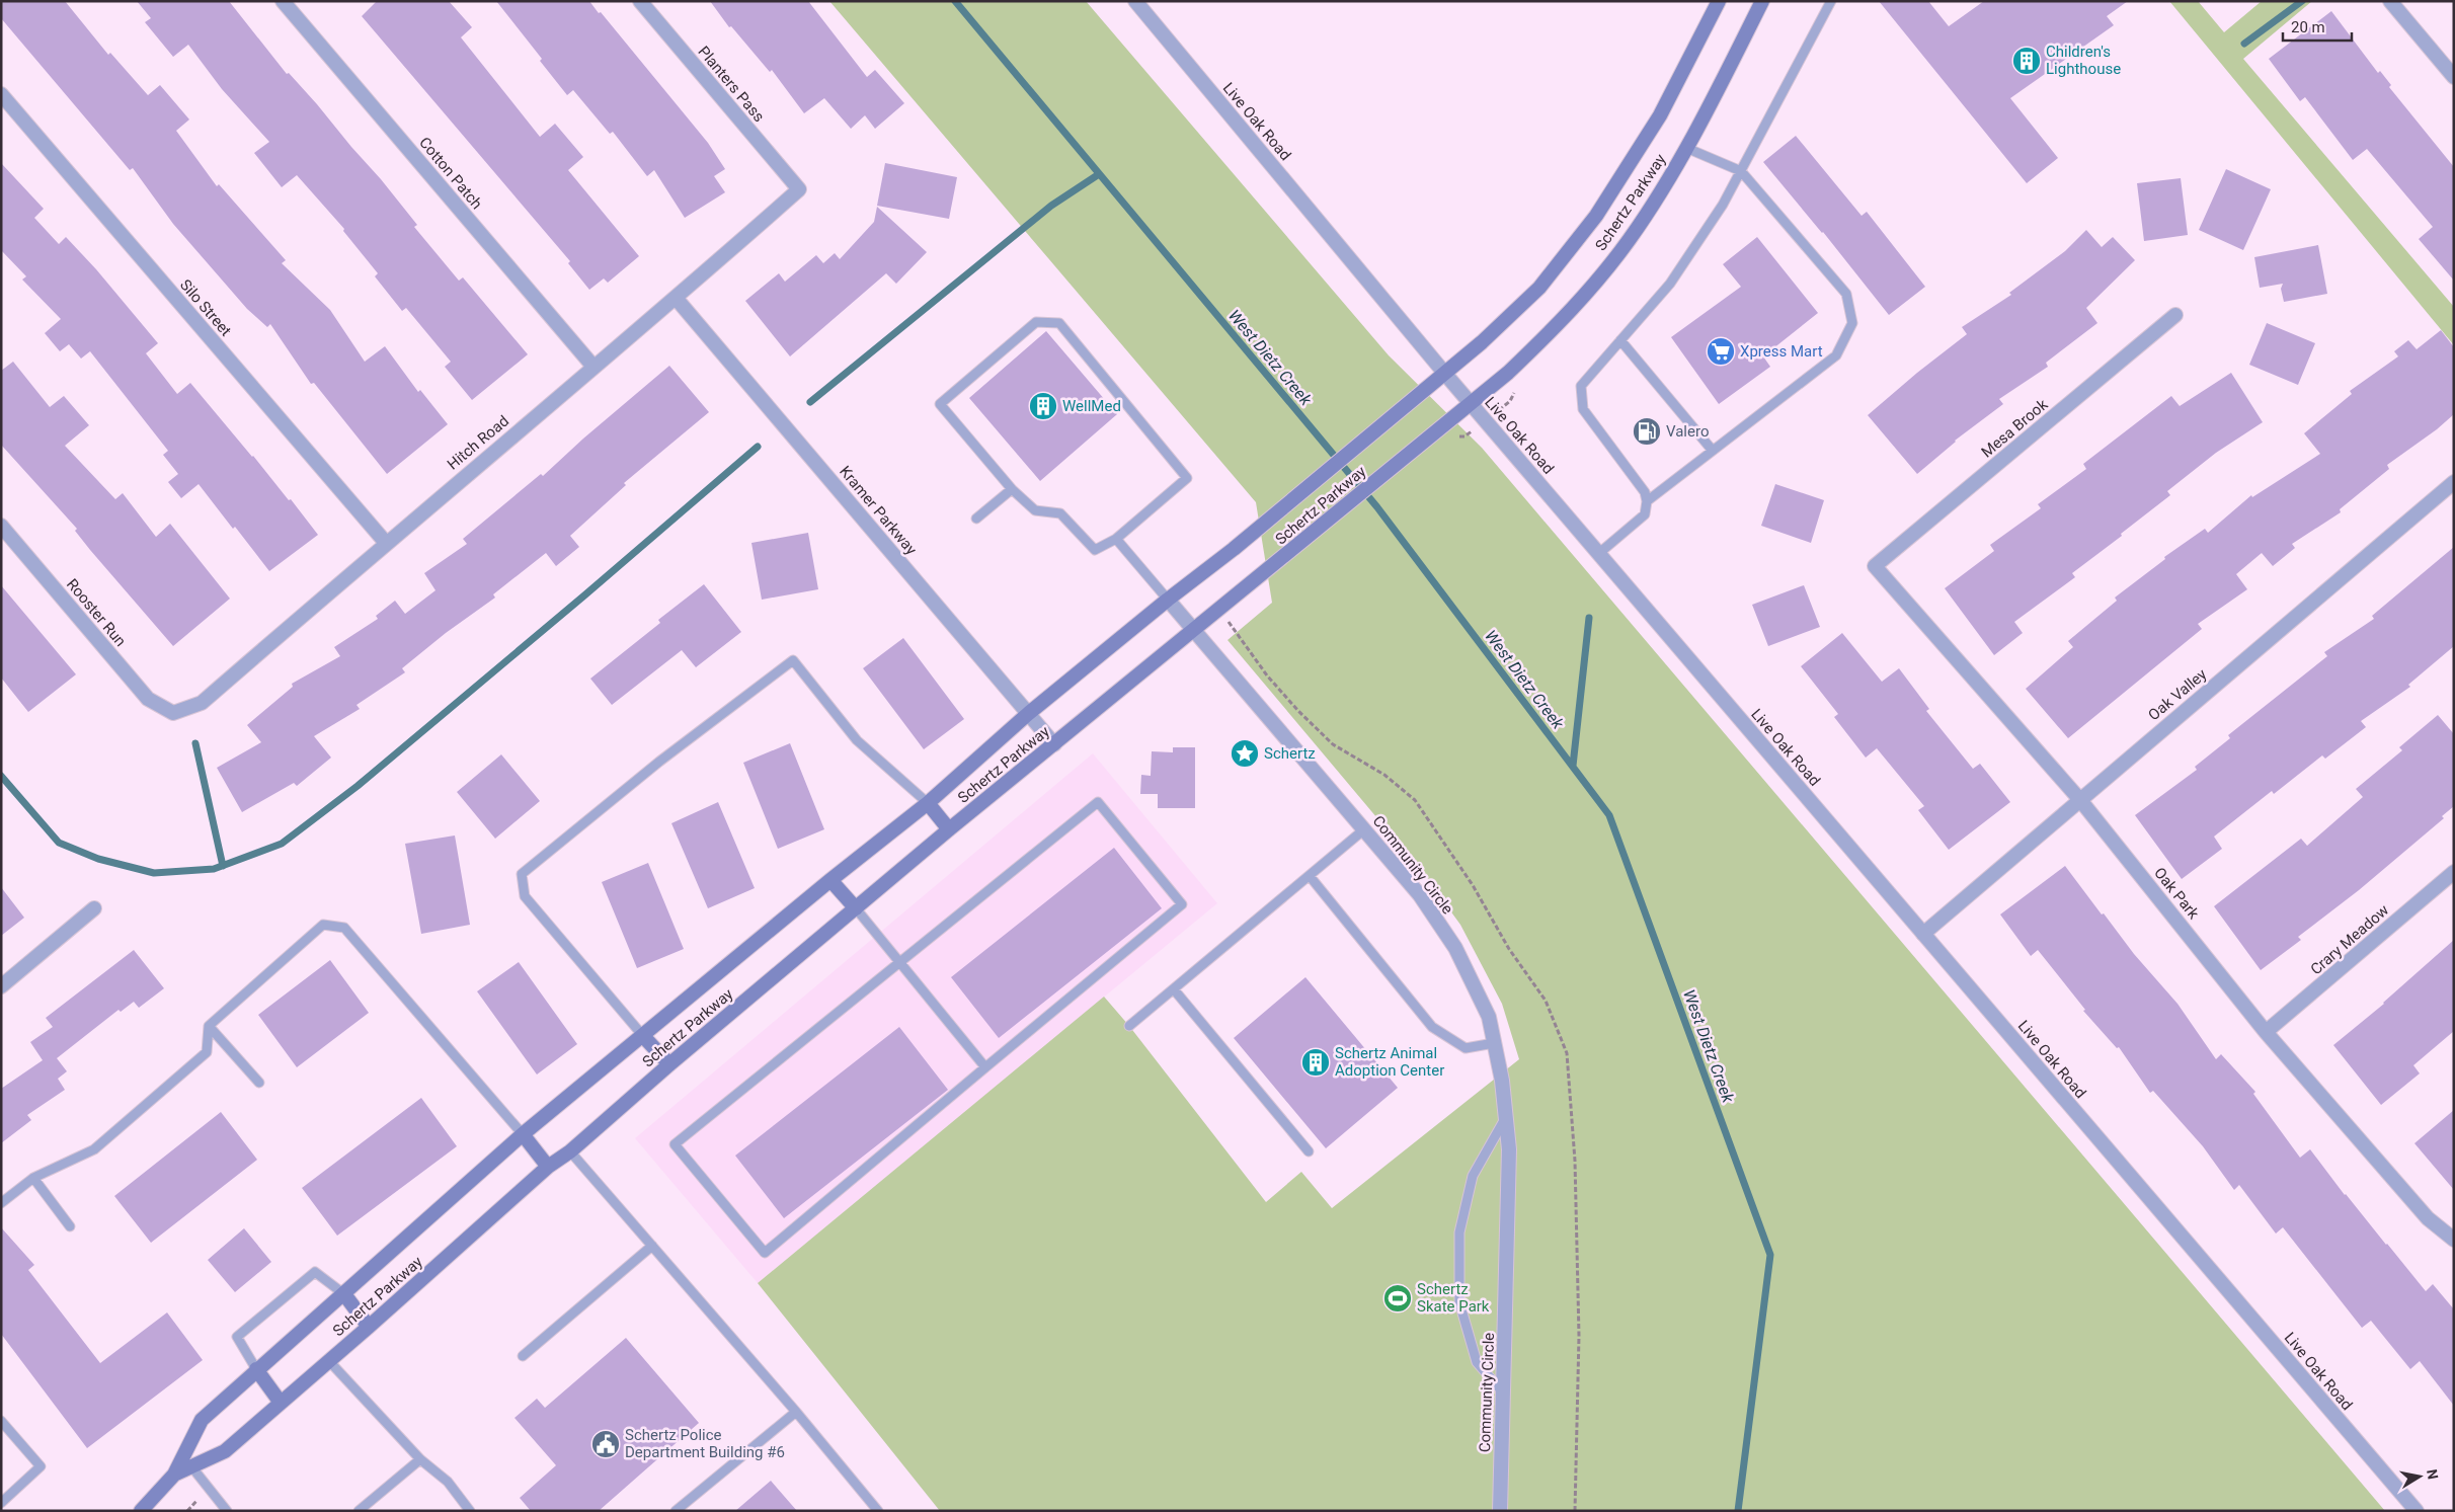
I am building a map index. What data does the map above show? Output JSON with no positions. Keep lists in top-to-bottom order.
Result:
{
  "streets": {
    "main road": ["Schertz Parkway"],
    "street": [
      "Planters Pass",
      "Live Oak Road",
      "Cotton Patch",
      "Silo Street",
      "Mesa Brook",
      "Hitch Road",
      "Kramer Parkway",
      "Rooster Run",
      "Oak Valley",
      "Community Circle",
      "Oak Park",
      "Crary Meadow"
    ]
  },
  "crossings": [
    ["Planters Pass", "Hitch Road"],
    ["Live Oak Road", "Schertz Parkway"],
    ["Live Oak Road", "Oak Valley"],
    ["Cotton Patch", "Hitch Road"],
    ["Schertz Parkway", "Kramer Parkway"],
    ["Schertz Parkway", "Community Circle"],
    ["Silo Street", "Hitch Road"],
    ["Mesa Brook", "Oak Park"],
    ["Hitch Road", "Kramer Parkway"],
    ["Hitch Road", "Rooster Run"],
    ["Oak Valley", "Oak Park"],
    ["Oak Park", "Crary Meadow"]
  ],
  "water": ["West Dietz Creek"],
  "places": {
    "building": ["Children's Lighthouse", "WellMed", "Schertz Animal Adoption Center"],
    "supermarket": ["Xpress Mart"],
    "fuel station": ["Valero"],
    "place": ["Schertz"],
    "sports": ["Schertz Skate Park"],
    "public building": ["Schertz Police Department Building #6"]
  },
  "scale_bar": "20 m",
  "north": "right"
}
